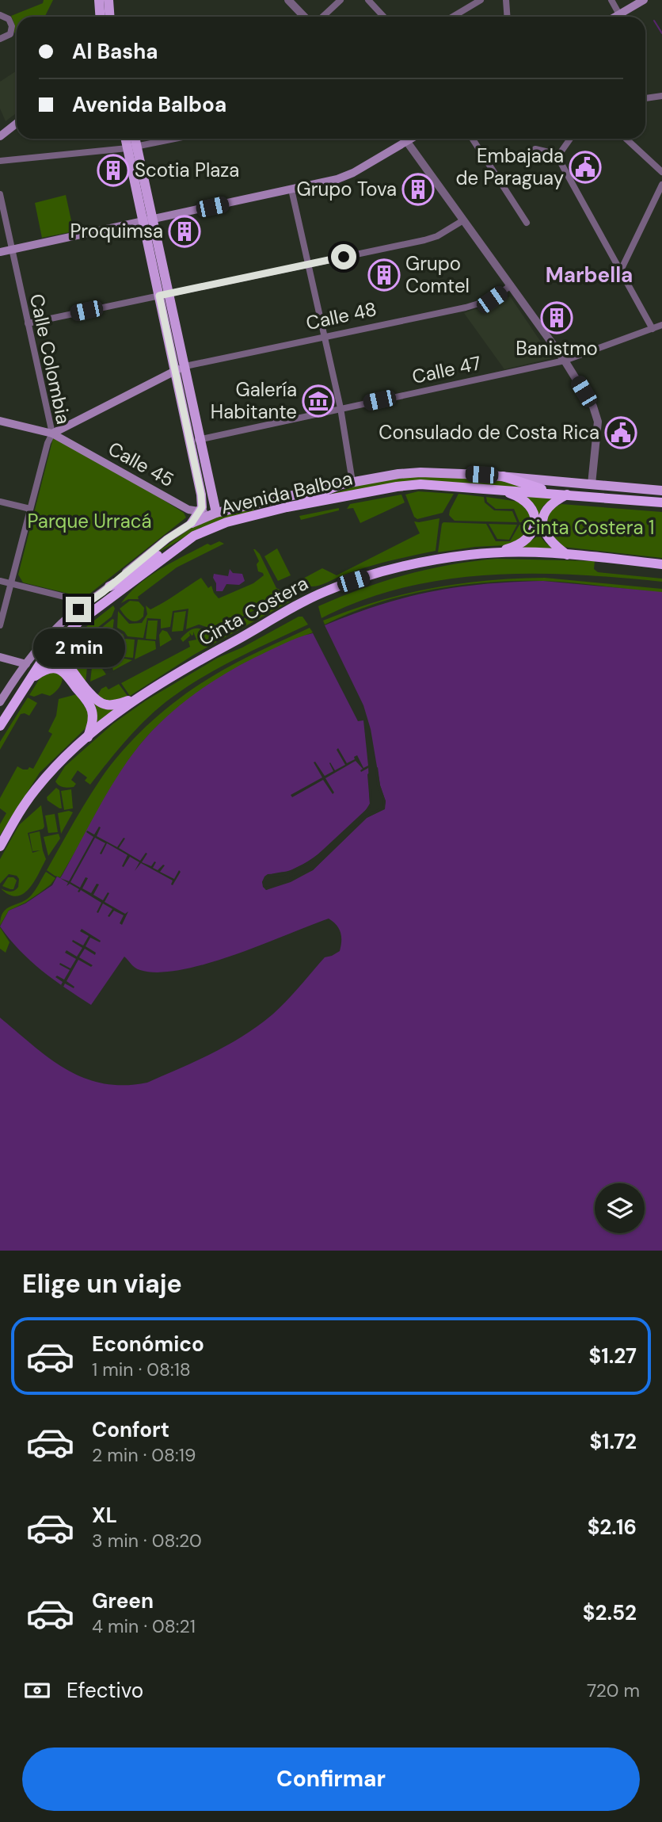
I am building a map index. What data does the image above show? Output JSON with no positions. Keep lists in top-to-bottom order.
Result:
{
  "streets": {
    "highway": ["Avenida Balboa", "Cinta Costera"],
    "main road": ["Calle 48", "Calle 45"],
    "street": ["Calle Colombia", "Calle 47"]
  },
  "crossings": [
    ["Calle 48", "Calle Colombia"],
    ["Calle 48", "Calle 45"],
    ["Calle Colombia", "Calle 45"],
    ["Calle 45", "Avenida Balboa"]
  ],
  "districts": ["Marbella"],
  "parks": ["Parque Urracá", "Cinta Costera 1"],
  "places": {
    "public building": ["Embajada de Paraguay", "Consulado de Costa Rica"],
    "building": [
      "Scotia Plaza",
      "Grupo Tova",
      "Proquimsa",
      "Grupo Comtel",
      "Banistmo"
    ],
    "museum": ["Galería Habitante"]
  },
  "page": {
    "banner": ["Al Basha", "Avenida Balboa"],
    "bubble": "2 min",
    "heading": "Elige un viaje",
    "list": [
      {
        "name": "Económico",
        "note": "1 min · 08:18",
        "value": "$1.27"
      },
      {
        "name": "Confort",
        "note": "2 min · 08:19",
        "value": "$1.72"
      },
      {
        "name": "XL",
        "note": "3 min · 08:20",
        "value": "$2.16"
      },
      {
        "name": "Green",
        "note": "4 min · 08:21",
        "value": "$2.52"
      }
    ],
    "pay": ["Efectivo", "720 m"],
    "buttons": "Confirmar"
  }
}
